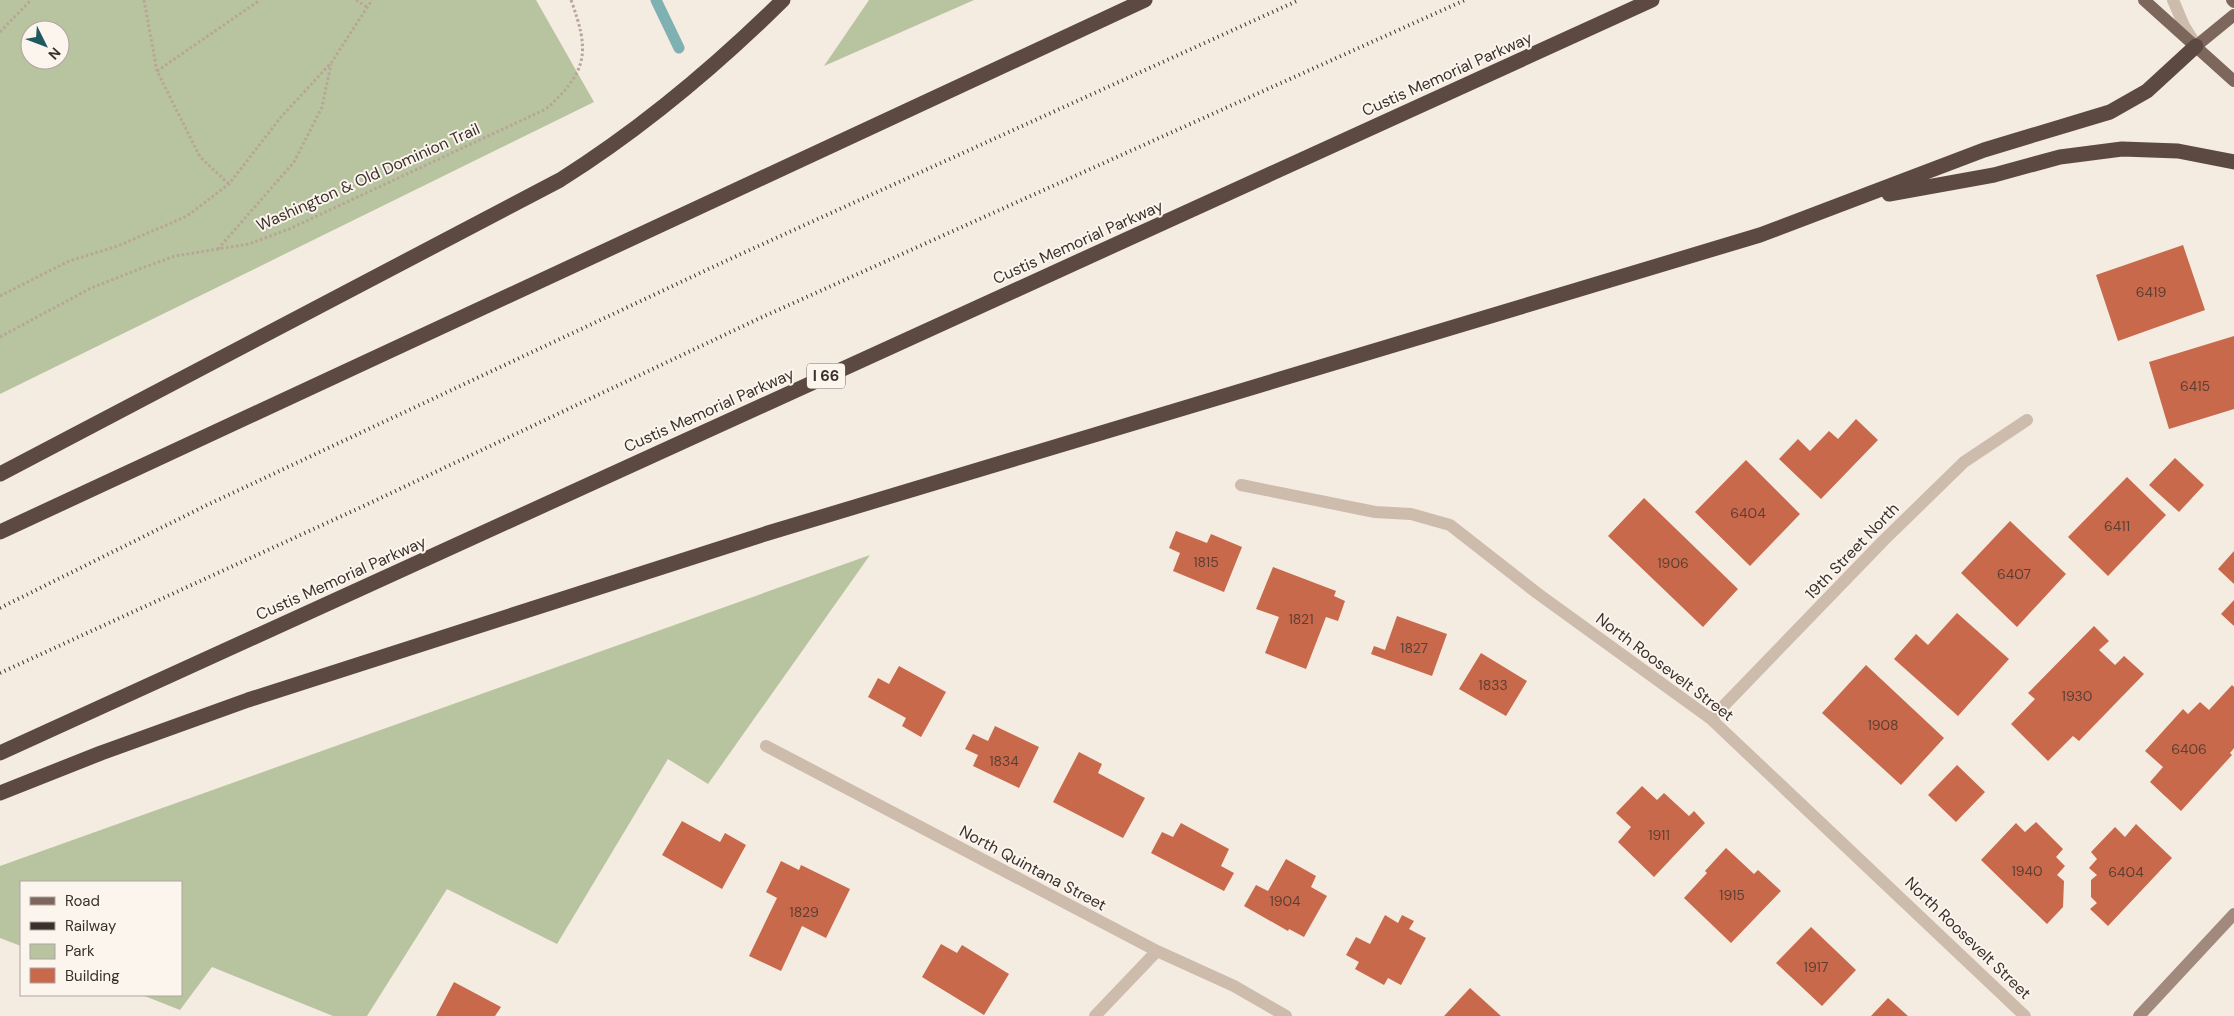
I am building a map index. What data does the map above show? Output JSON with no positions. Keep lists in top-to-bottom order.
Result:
{
  "streets": {
    "highway": ["Custis Memorial Parkway", "I 66"],
    "street": ["19th Street North", "North Roosevelt Street", "North Quintana Street"],
    "path": ["Washington & Old Dominion Trail"]
  },
  "crossings": [
    ["19th Street North", "North Roosevelt Street"]
  ],
  "house_numbers": [
    "6419",
    "6415",
    "6404",
    "6411",
    "1815",
    "1906",
    "6407",
    "1821",
    "1827",
    "1833",
    "1930",
    "1908",
    "6406",
    "1834",
    "1911",
    "1940",
    "6404",
    "1915",
    "1904",
    "1829",
    "1917"
  ],
  "legend": [
    "Road",
    "Railway",
    "Park",
    "Building"
  ],
  "north": "bottom right"
}
